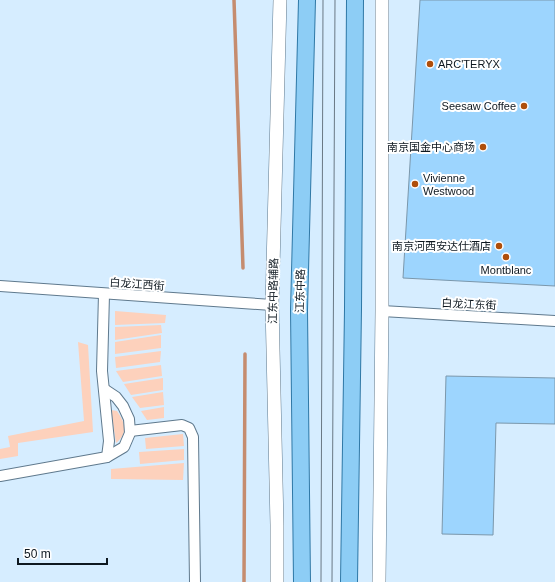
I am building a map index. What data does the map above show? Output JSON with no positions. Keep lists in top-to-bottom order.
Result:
{
  "streets": {
    "main road": ["江东中路"],
    "street": ["白龙江西街", "江东中路辅路", "白龙江东街"]
  },
  "crossings": [
    ["白龙江西街", "江东中路辅路"]
  ],
  "places": [
    "ARC'TERYX",
    "Seesaw Coffee",
    "南京国金中心商场",
    "Vivienne Westwood",
    "南京河西安达仕酒店",
    "Montblanc"
  ],
  "scale_bar": "50 m"
}
